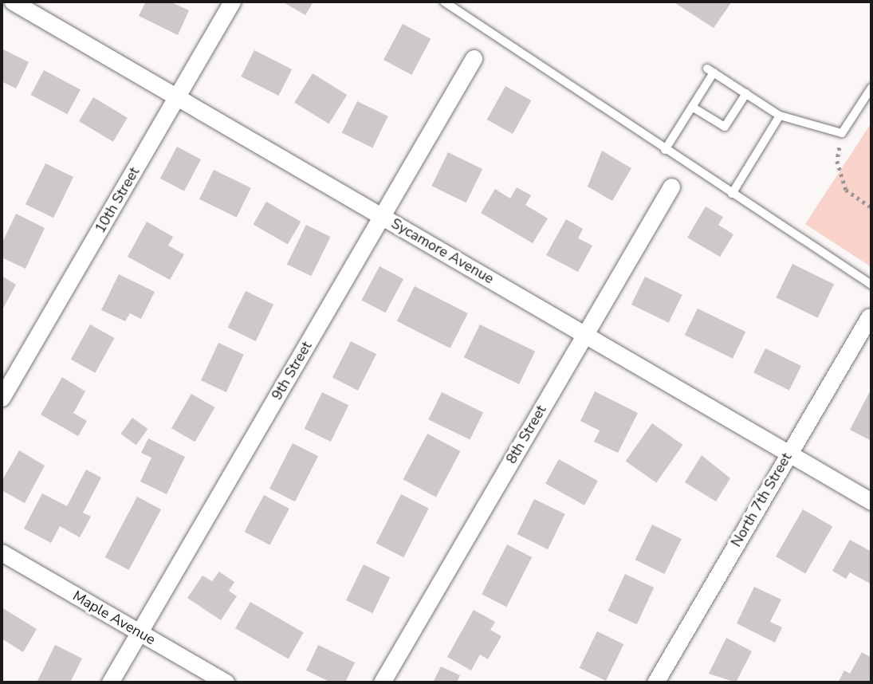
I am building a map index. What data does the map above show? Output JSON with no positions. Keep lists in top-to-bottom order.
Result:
{
  "streets": {
    "street": [
      "10th Street",
      "Sycamore Avenue",
      "9th Street",
      "8th Street",
      "North 7th Street",
      "Maple Avenue"
    ]
  },
  "crossings": [
    ["10th Street", "Sycamore Avenue"],
    ["Sycamore Avenue", "9th Street"],
    ["Sycamore Avenue", "8th Street"],
    ["Sycamore Avenue", "North 7th Street"],
    ["9th Street", "Maple Avenue"]
  ]
}
